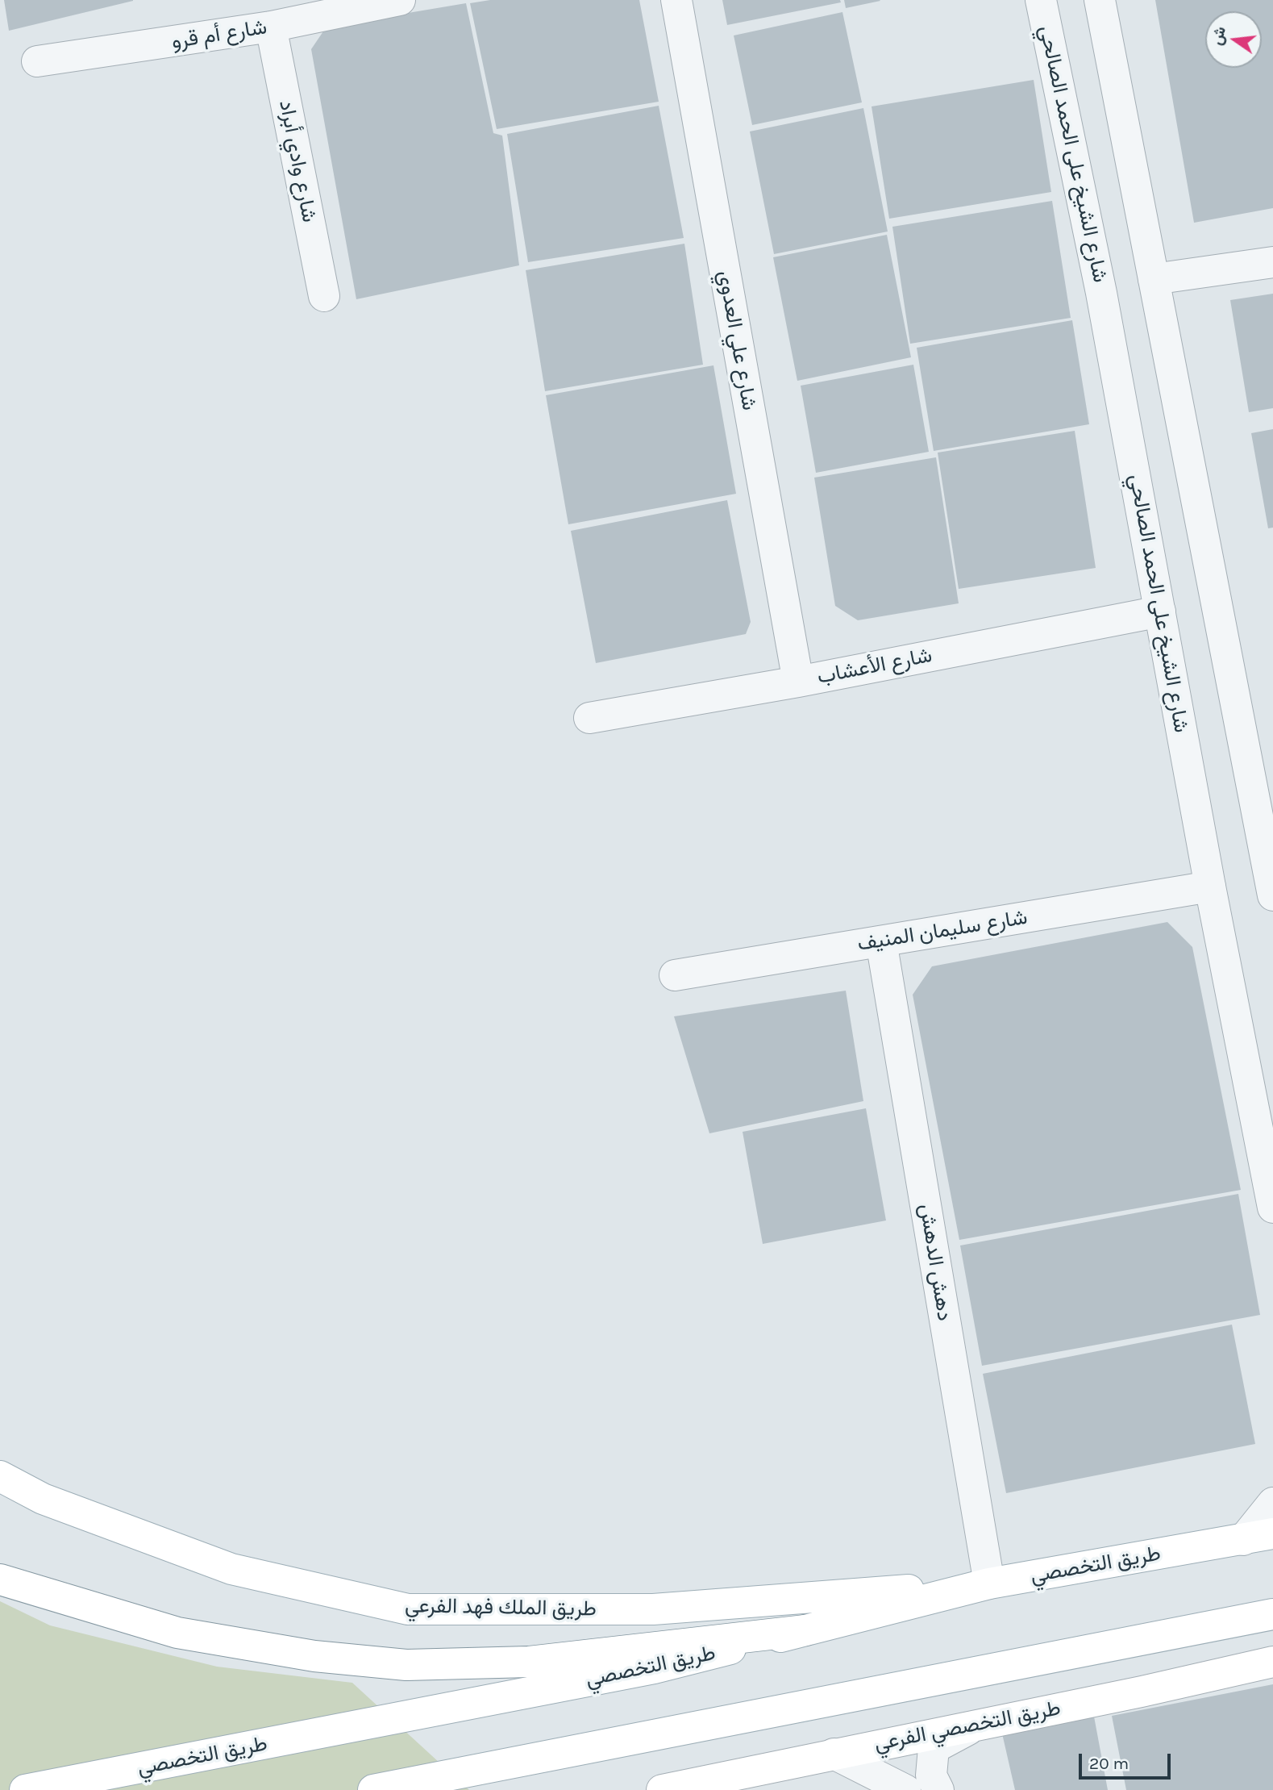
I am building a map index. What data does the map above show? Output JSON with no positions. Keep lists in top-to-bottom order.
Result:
{
  "streets": {
    "main road": ["طريق التخصصي", "طريق الملك فهد الفرعي", "طريق التخصصي الفرعي"],
    "street": [
      "شارع أم قرو",
      "شارع الشيخ على الحمد الصالحي",
      "شارع وادي أبراد",
      "شارع علي العدوي",
      "شارع الأعشاب",
      "شارع سليمان المنيف",
      "دهش الدهش"
    ]
  },
  "crossings": [
    ["شارع أم قرو", "شارع وادي أبراد"],
    ["شارع الشيخ على الحمد الصالحي", "شارع الأعشاب"],
    ["شارع الشيخ على الحمد الصالحي", "شارع سليمان المنيف"],
    ["شارع علي العدوي", "شارع الأعشاب"],
    ["شارع سليمان المنيف", "دهش الدهش"],
    ["دهش الدهش", "طريق التخصصي"],
    ["دهش الدهش", "طريق الملك فهد الفرعي"],
    ["طريق التخصصي", "طريق الملك فهد الفرعي"]
  ],
  "scale_bar": "20 m",
  "north": "left"
}
